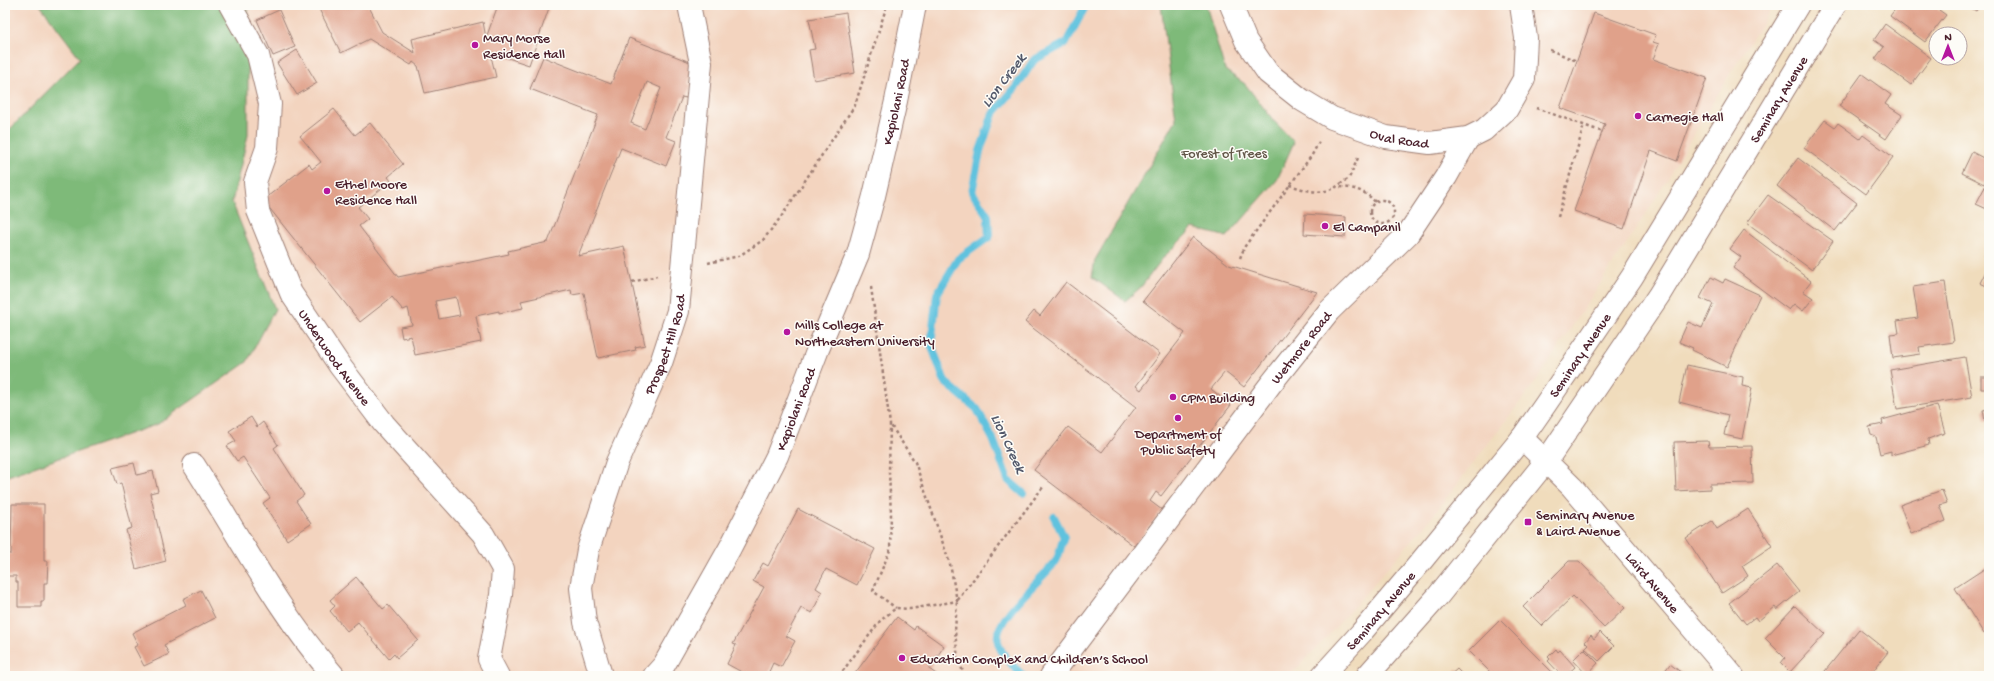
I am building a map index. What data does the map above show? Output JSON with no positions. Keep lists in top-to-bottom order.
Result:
{
  "streets": {
    "street": [
      "Seminary Avenue",
      "Kapiolani Road",
      "Oval Road",
      "Prospect Hill Road",
      "Wetmore Road",
      "Underwood Avenue",
      "Laird Avenue"
    ]
  },
  "crossings": [
    ["Seminary Avenue", "Laird Avenue"],
    ["Oval Road", "Wetmore Road"]
  ],
  "water": ["Lion Creek"],
  "parks": ["Forest of Trees"],
  "places": {
    "other": [
      "Mary Morse Residence Hall",
      "Carnegie Hall",
      "Ethel Moore Residence Hall",
      "El Campanil",
      "Mills College at Northeastern University",
      "CPM Building",
      "Department of Public Safety",
      "Education Complex and Children’s School"
    ],
    "transit": ["Seminary Avenue & Laird Avenue"]
  },
  "north": "top"
}
